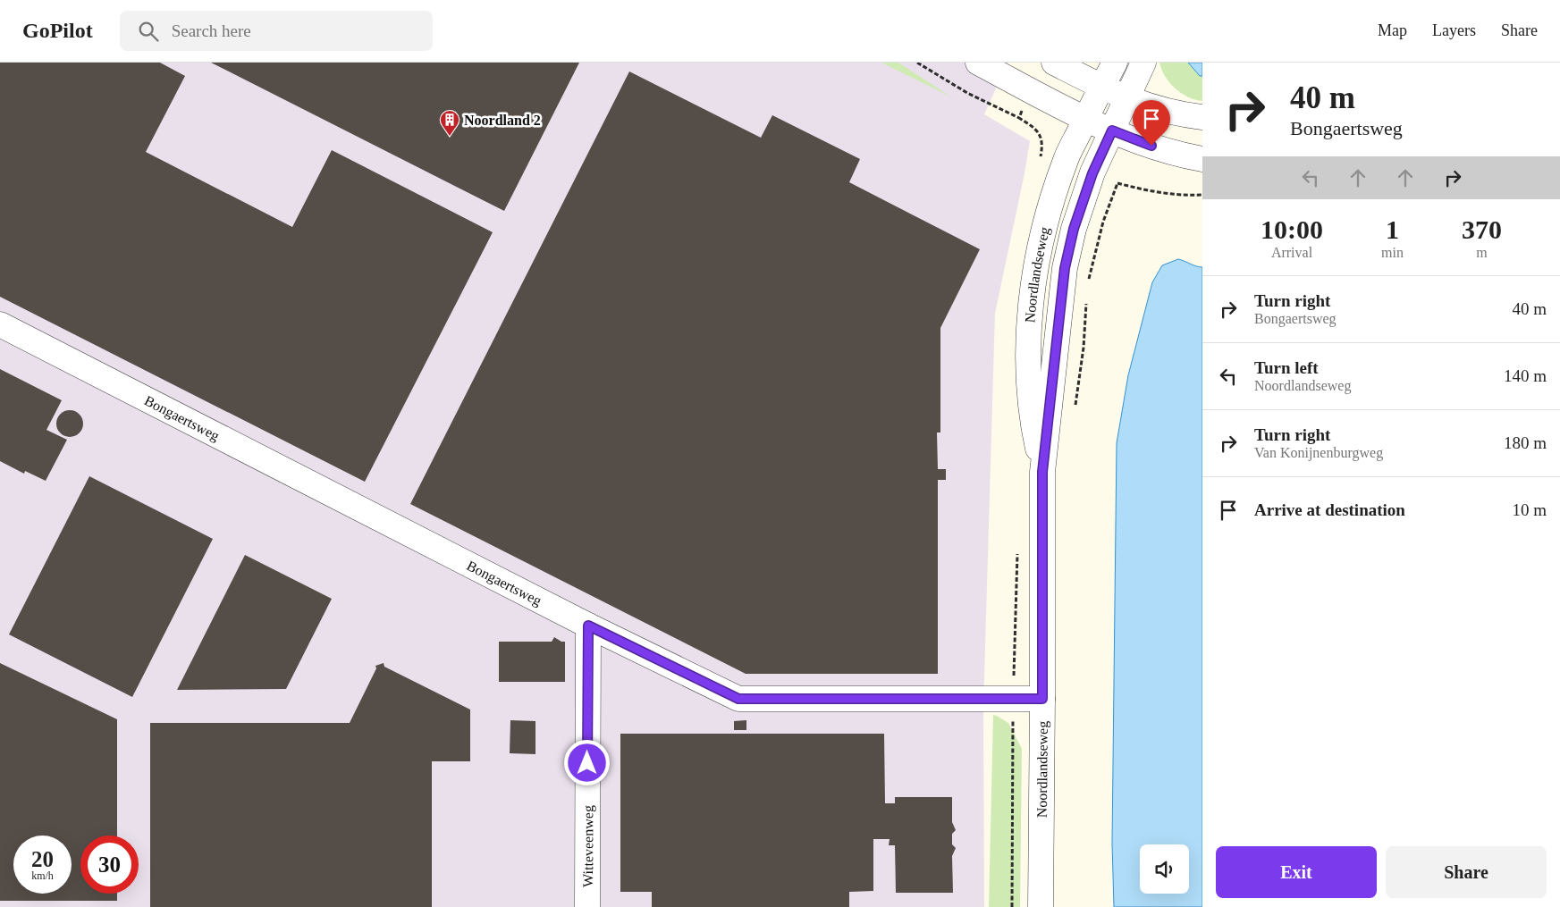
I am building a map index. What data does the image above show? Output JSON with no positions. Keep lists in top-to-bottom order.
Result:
{
  "streets": {
    "street": ["Noordlandseweg", "Bongaertsweg", "Witteveenweg"]
  },
  "crossings": [
    ["Noordlandseweg", "Bongaertsweg"],
    ["Bongaertsweg", "Witteveenweg"]
  ],
  "places": {
    "building": ["Noordland 2"]
  },
  "page": {
    "header": "GoPilot",
    "search": "Search here",
    "nav": ["Map", "Layers", "Share"],
    "turn": ["40 m", "Bongaertsweg"],
    "eta": [
      "10:00",
      "Arrival",
      "1",
      "min",
      "370",
      "m"
    ],
    "list": [
      {
        "name": "Turn right",
        "note": "Bongaertsweg",
        "value": "40 m"
      },
      {
        "name": "Turn left",
        "note": "Noordlandseweg",
        "value": "140 m"
      },
      {
        "name": "Turn right",
        "note": "Van Konijnenburgweg",
        "value": "180 m"
      },
      {
        "name": "Arrive at destination",
        "value": "10 m"
      }
    ],
    "speed": "20 km/h",
    "limit": "30",
    "buttons": ["Exit", "Share"]
  }
}
